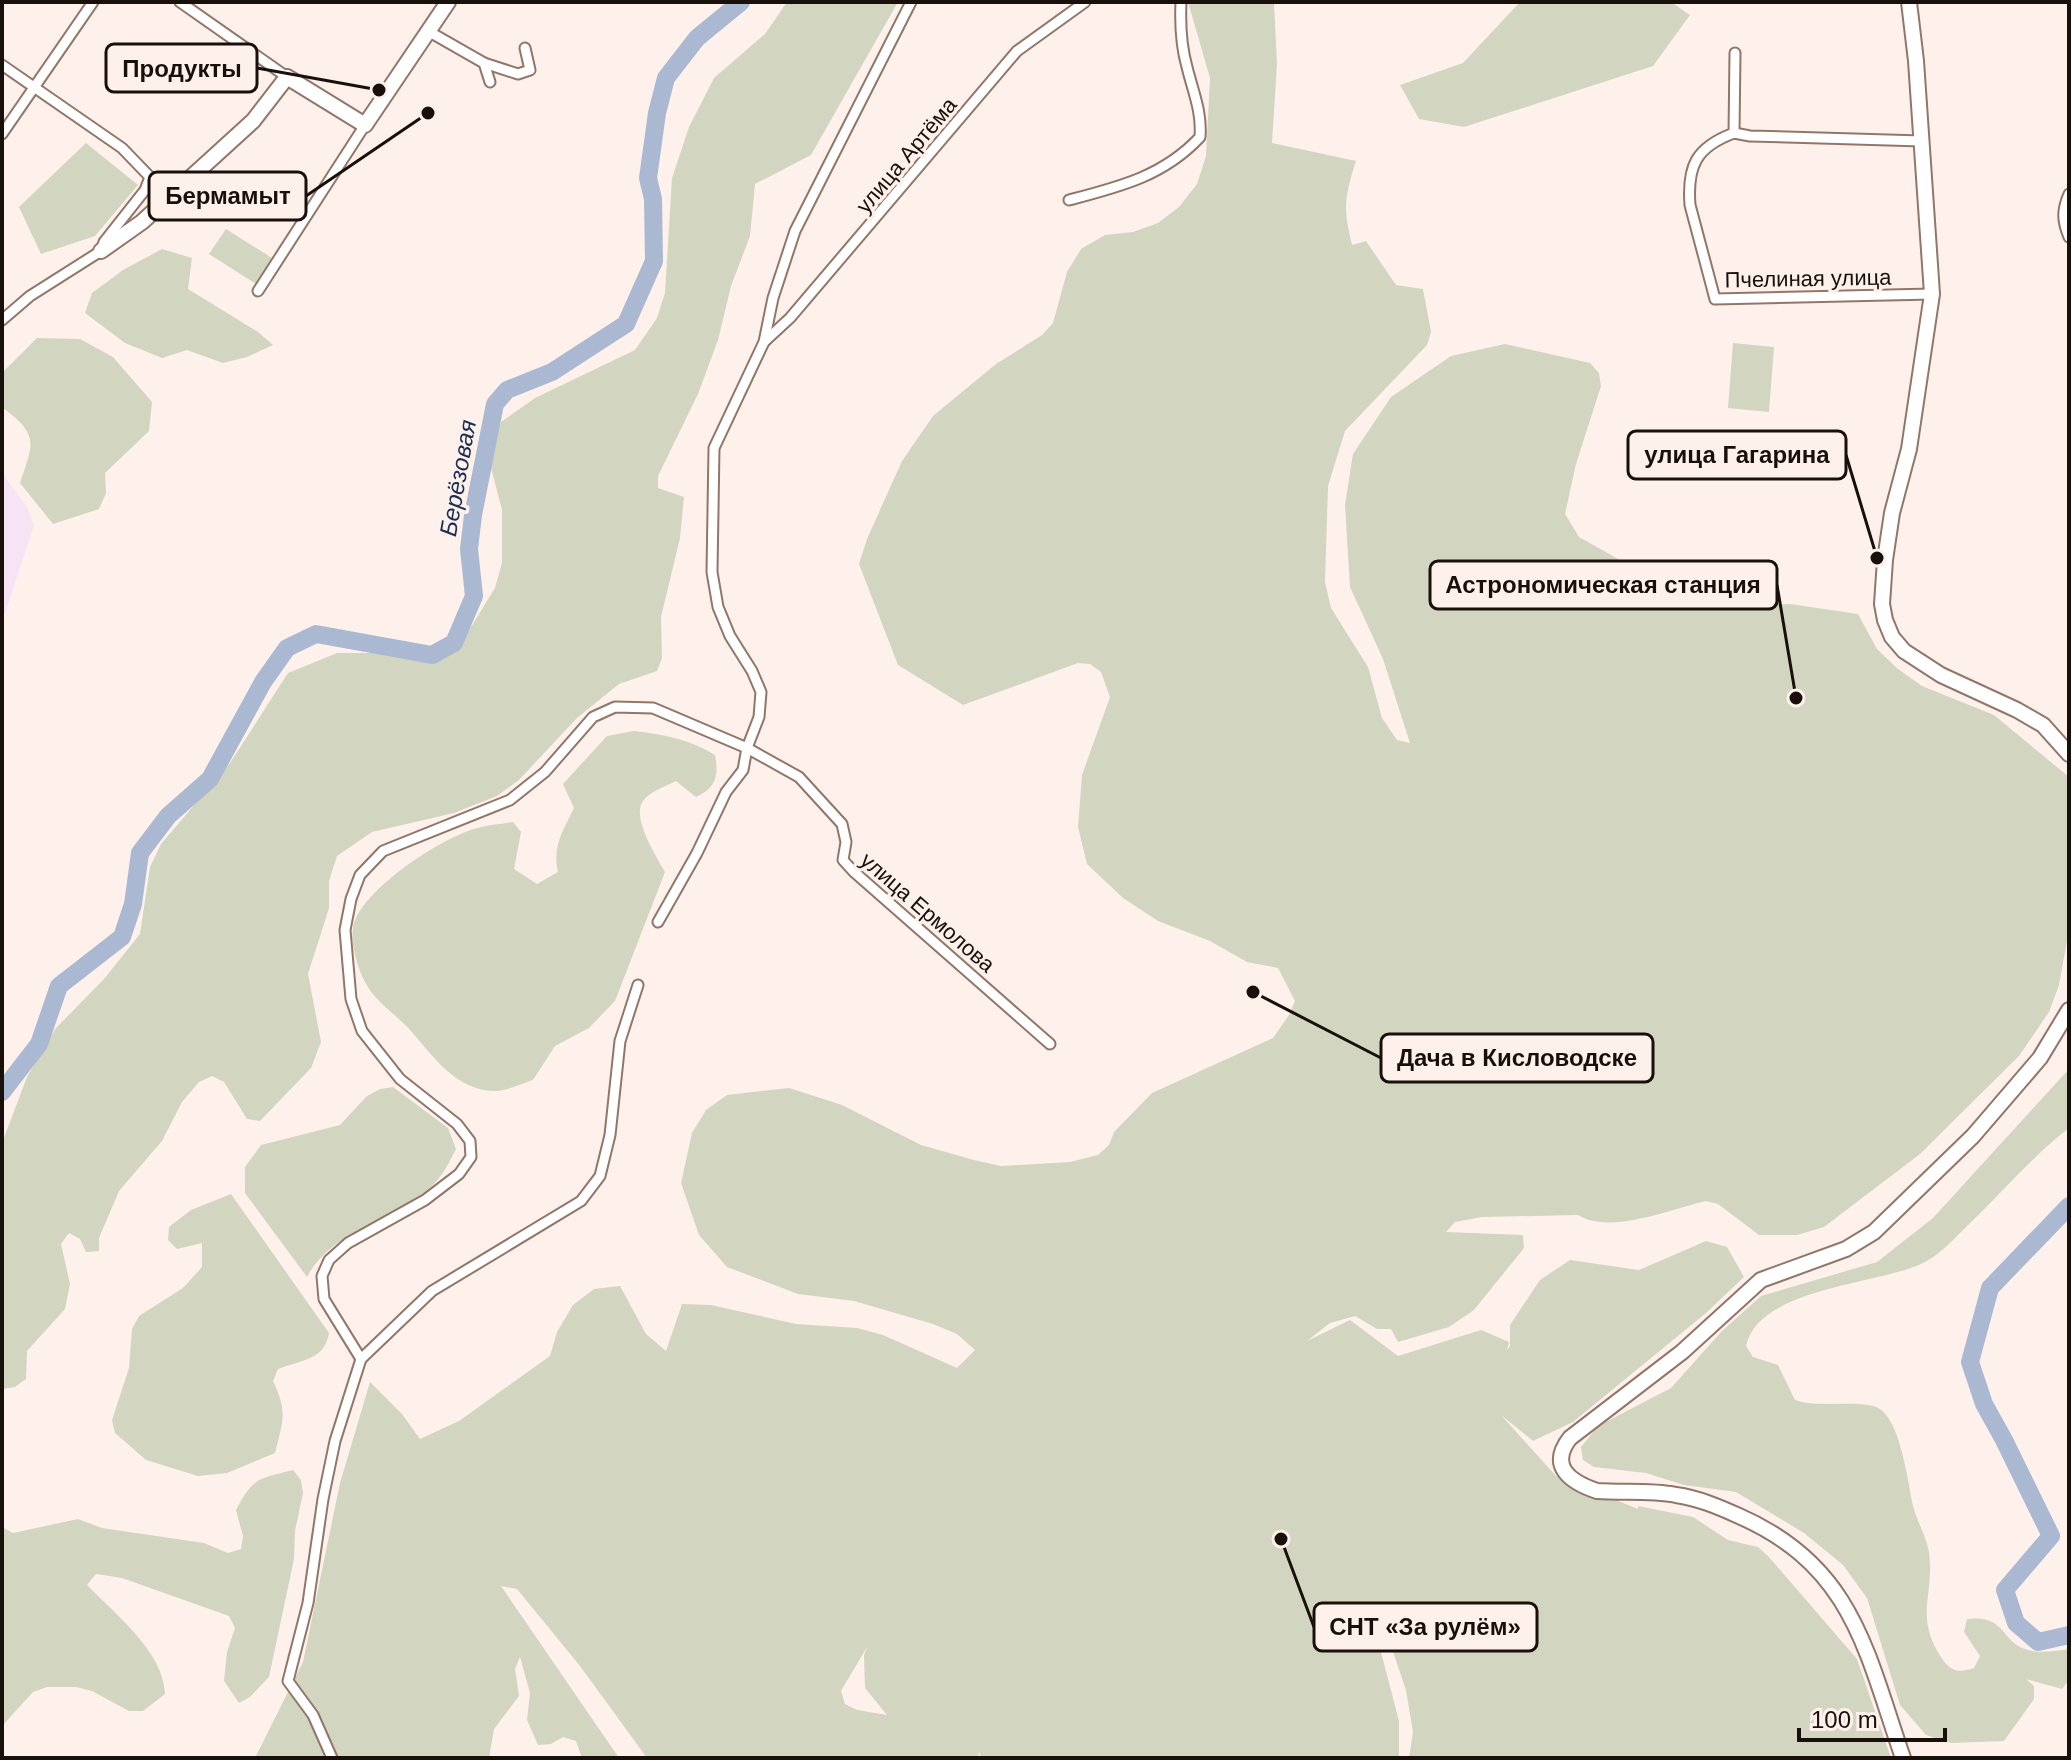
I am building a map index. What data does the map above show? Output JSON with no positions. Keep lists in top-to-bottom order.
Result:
{
  "streets": {
    "street": ["улица Артёма", "Пчелиная улица", "улица Ермолова"]
  },
  "water": ["Берёзовая"],
  "places": [
    "Продукты",
    "Бермамыт",
    "улица Гагарина",
    "Астрономическая станция",
    "Дача в Кисловодске",
    "СНТ «За рулём»"
  ],
  "scale_bar": "100 m"
}
